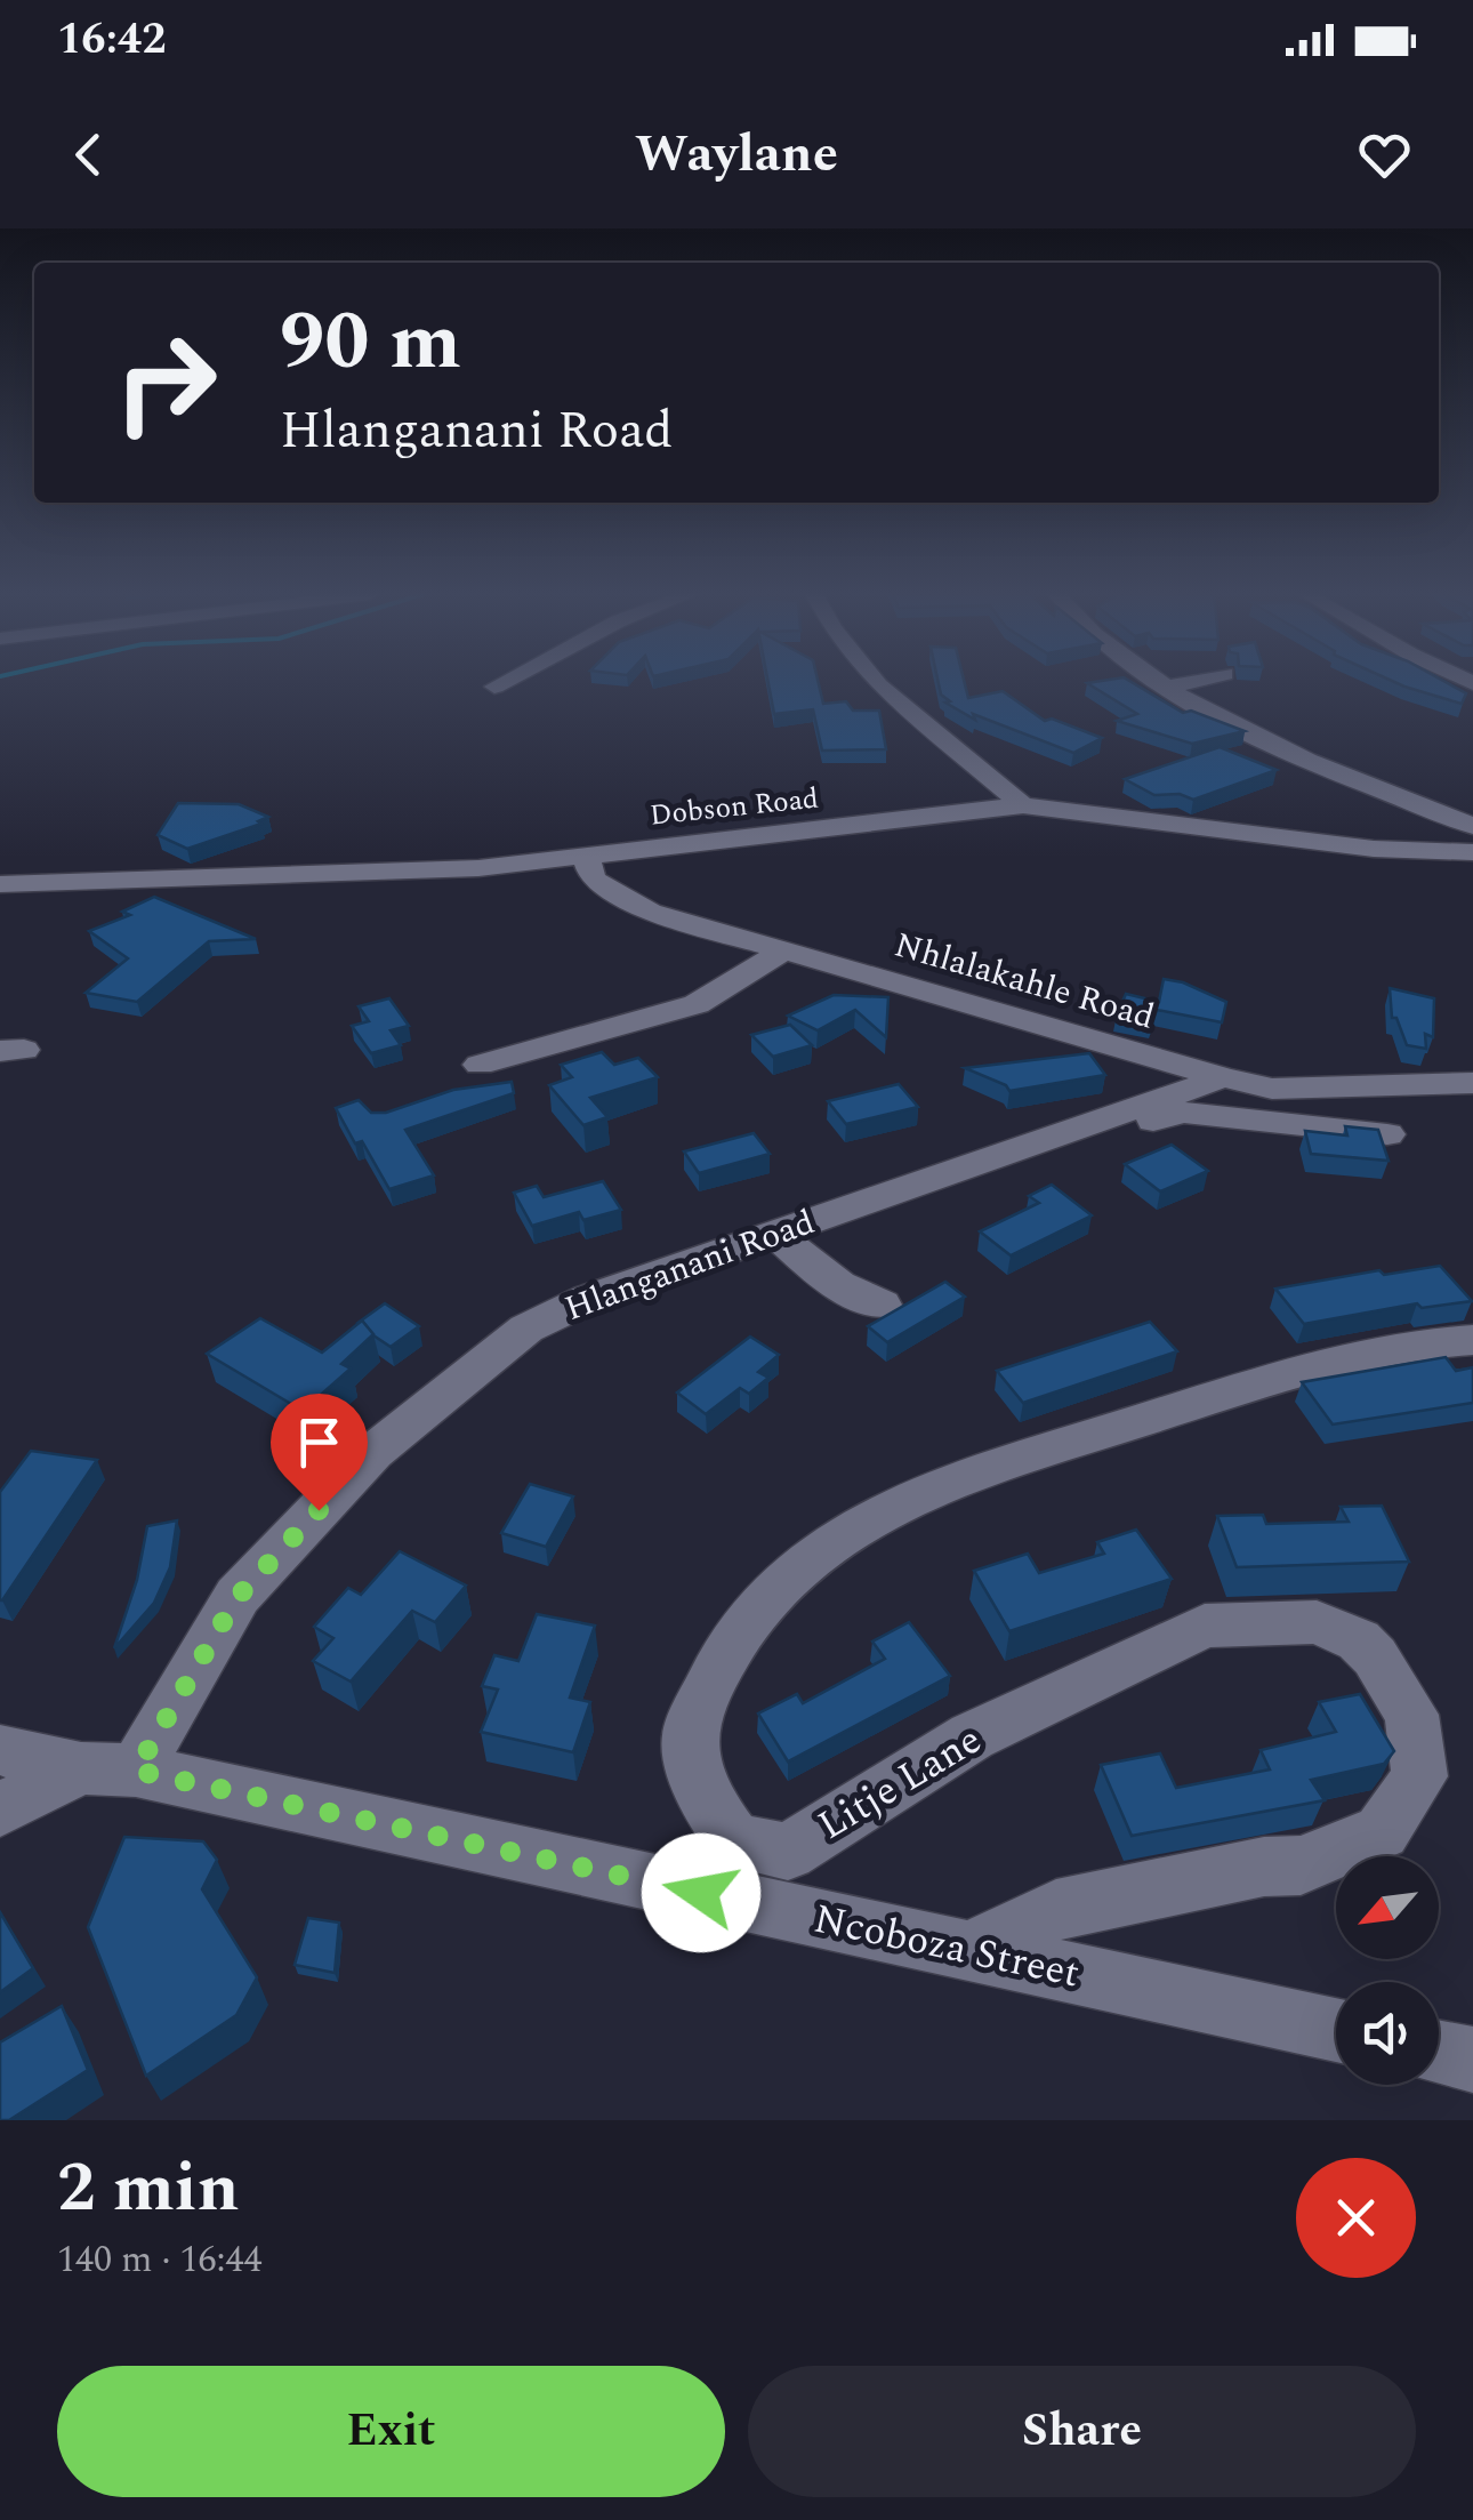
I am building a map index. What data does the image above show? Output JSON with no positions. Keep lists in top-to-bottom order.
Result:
{
  "streets": {
    "street": [
      "Dobson Road",
      "Nhlalakahle Road",
      "Hlanganani Road",
      "Litje Lane",
      "Ncoboza Street"
    ]
  },
  "crossings": [
    ["Dobson Road", "Nhlalakahle Road"],
    ["Nhlalakahle Road", "Hlanganani Road"],
    ["Hlanganani Road", "Ncoboza Street"],
    ["Litje Lane", "Ncoboza Street"]
  ],
  "north": "bottom left",
  "page": {
    "status": "16:42",
    "header": "Waylane",
    "turn": ["90 m", "Hlanganani Road"],
    "heading": ["2 min", "140 m · 16:44"],
    "buttons": ["Exit", "Share"]
  }
}
